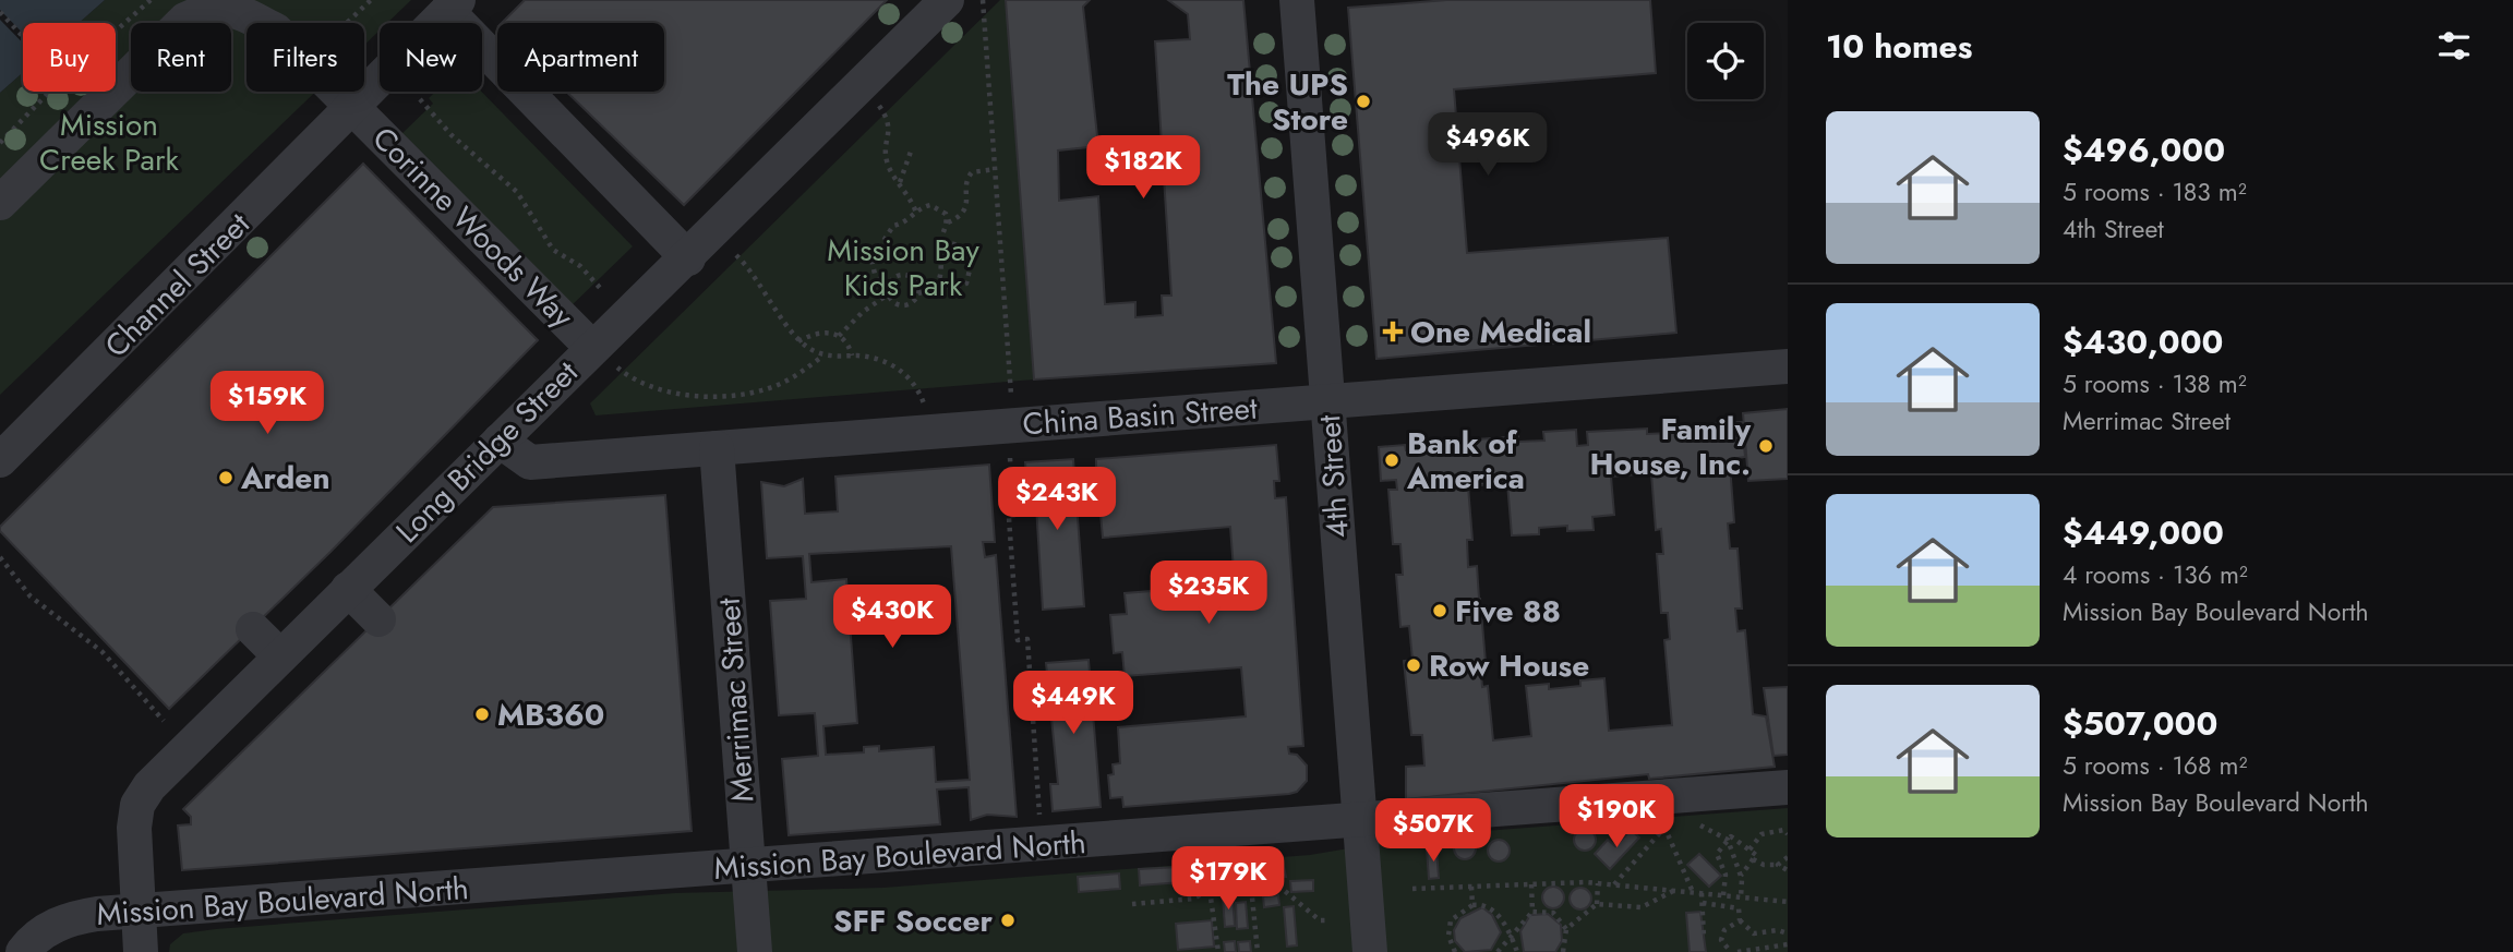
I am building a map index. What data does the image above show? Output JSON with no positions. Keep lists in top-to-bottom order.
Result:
{
  "streets": {
    "street": [
      "Corinne Woods Way",
      "Channel Street",
      "China Basin Street",
      "Long Bridge Street",
      "4th Street",
      "Merrimac Street",
      "Mission Bay Boulevard North"
    ]
  },
  "crossings": [
    ["Corinne Woods Way", "Channel Street"],
    ["Corinne Woods Way", "Long Bridge Street"],
    ["China Basin Street", "Long Bridge Street"],
    ["China Basin Street", "4th Street"],
    ["China Basin Street", "Merrimac Street"],
    ["Long Bridge Street", "Mission Bay Boulevard North"],
    ["4th Street", "Mission Bay Boulevard North"],
    ["Merrimac Street", "Mission Bay Boulevard North"]
  ],
  "parks": ["Mission Creek Park", "Mission Bay Kids Park"],
  "places": {
    "other": [
      "The UPS Store",
      "Family House, Inc.",
      "Bank of America",
      "Arden",
      "Five 88",
      "Row House",
      "MB360",
      "SFF Soccer"
    ],
    "health": ["One Medical"]
  },
  "page": {
    "heading": "10 homes",
    "chip": [
      "Buy",
      "Rent",
      "Filters",
      "New",
      "Apartment"
    ],
    "list": [
      {
        "name": "$496,000",
        "note": "5 rooms · 183 m² · 4th Street"
      },
      {
        "name": "$430,000",
        "note": "5 rooms · 138 m² · Merrimac Street"
      },
      {
        "name": "$449,000",
        "note": "4 rooms · 136 m² · Mission Bay Boulevard North"
      },
      {
        "name": "$507,000",
        "note": "5 rooms · 168 m² · Mission Bay Boulevard North"
      }
    ],
    "price": [
      "$496K",
      "$182K",
      "$159K",
      "$243K",
      "$235K",
      "$430K",
      "$449K",
      "$190K",
      "$507K",
      "$179K"
    ]
  }
}
